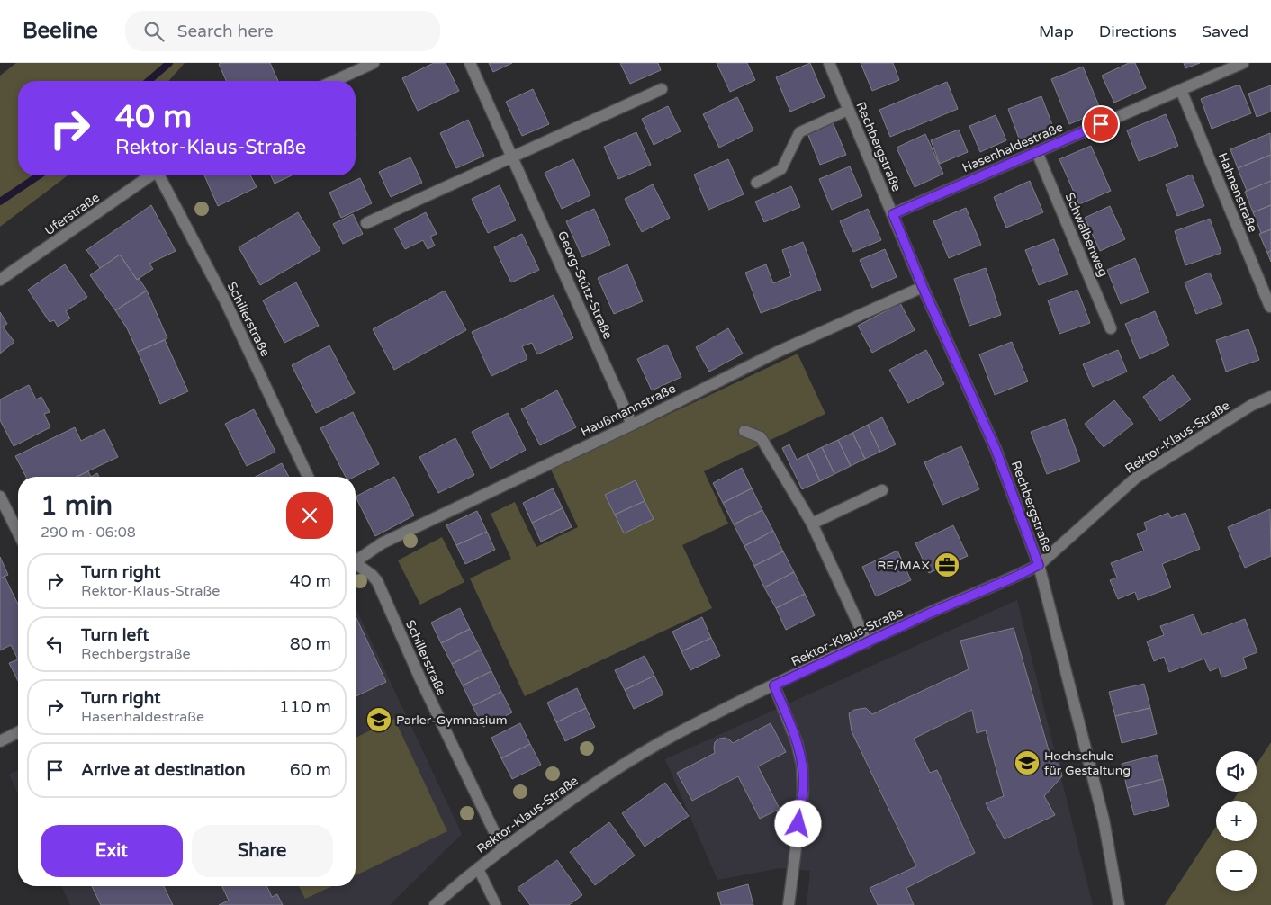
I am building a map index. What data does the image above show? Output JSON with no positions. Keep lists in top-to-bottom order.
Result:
{
  "streets": {
    "street": [
      "Rechbergstraße",
      "Hasenhaldestraße",
      "Hahnenstraße",
      "Uferstraße",
      "Schwalbenweg",
      "Georg-Stütz-Straße",
      "Schillerstraße",
      "Haußmannstraße",
      "Rektor-Klaus-Straße"
    ]
  },
  "crossings": [
    ["Rechbergstraße", "Hasenhaldestraße"],
    ["Rechbergstraße", "Haußmannstraße"],
    ["Rechbergstraße", "Rektor-Klaus-Straße"],
    ["Hasenhaldestraße", "Hahnenstraße"],
    ["Hasenhaldestraße", "Schwalbenweg"],
    ["Georg-Stütz-Straße", "Haußmannstraße"],
    ["Schillerstraße", "Rektor-Klaus-Straße"]
  ],
  "places": {
    "office": ["RE/MAX"],
    "school or university": ["Parler-Gymnasium", "Hochschule für Gestaltung"]
  },
  "page": {
    "header": "Beeline",
    "search": "Search here",
    "nav": ["Map", "Directions", "Saved"],
    "turn": ["40 m", "Rektor-Klaus-Straße"],
    "heading": ["1 min", "290 m · 06:08"],
    "list": [
      {
        "name": "Turn right",
        "note": "Rektor-Klaus-Straße",
        "value": "40 m"
      },
      {
        "name": "Turn left",
        "note": "Rechbergstraße",
        "value": "80 m"
      },
      {
        "name": "Turn right",
        "note": "Hasenhaldestraße",
        "value": "110 m"
      },
      {
        "name": "Arrive at destination",
        "value": "60 m"
      }
    ],
    "map_buttons": ["+", "−"],
    "buttons": ["Exit", "Share"]
  }
}
